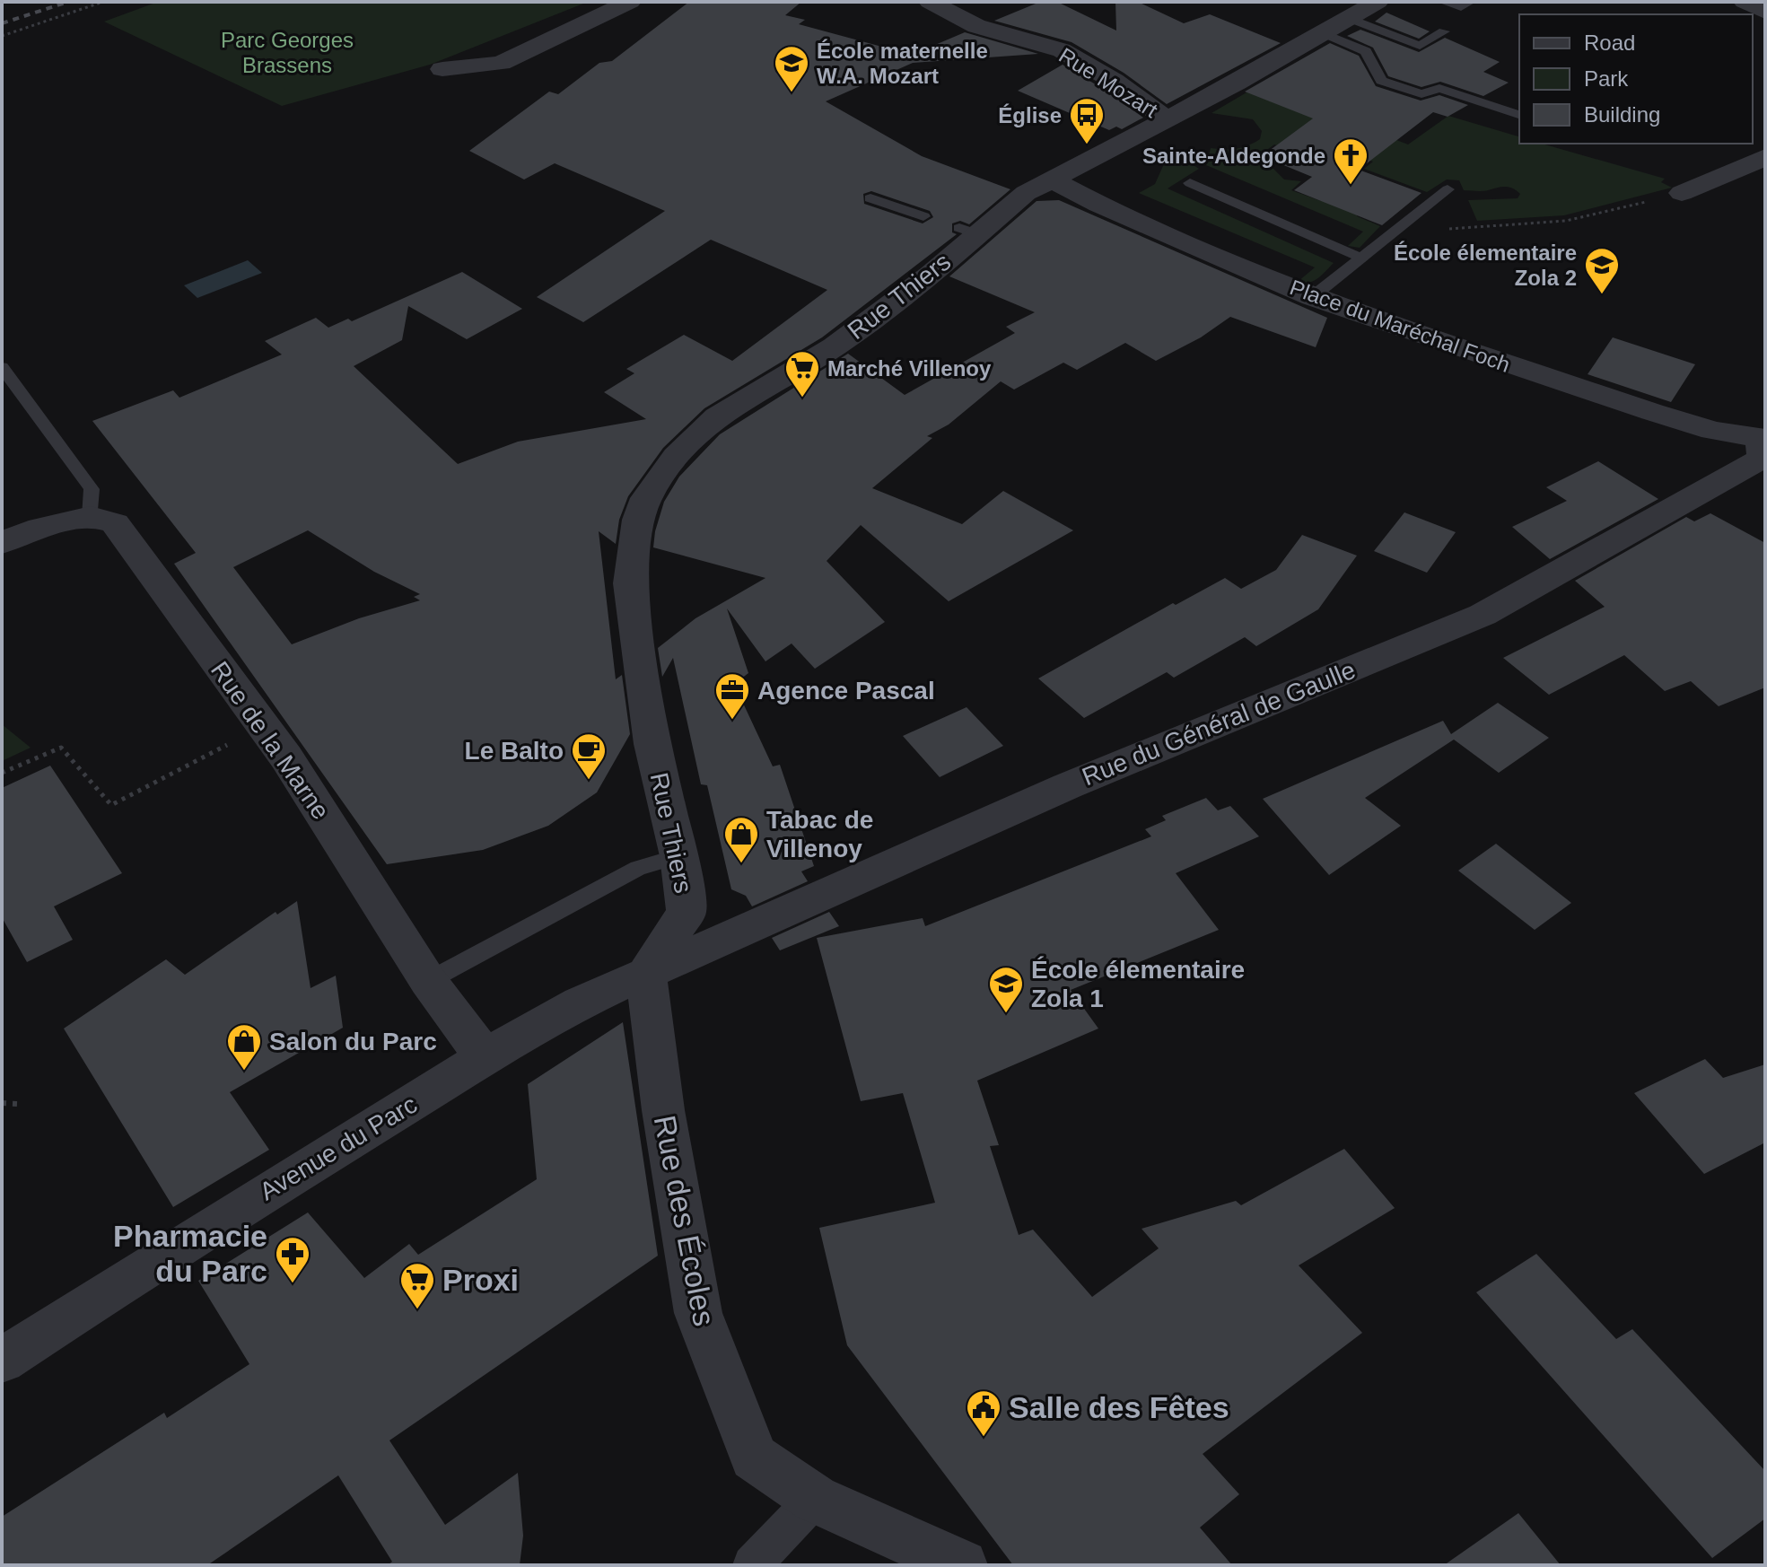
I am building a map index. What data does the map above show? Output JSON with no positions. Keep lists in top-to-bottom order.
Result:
{
  "streets": {
    "street": [
      "Rue Mozart",
      "Rue Thiers",
      "Place du Maréchal Foch",
      "Rue du Général de Gaulle",
      "Rue de la Marne",
      "Avenue du Parc",
      "Rue des Écoles"
    ]
  },
  "crossings": [
    ["Rue Mozart", "Rue Thiers"],
    ["Rue Thiers", "Place du Maréchal Foch"],
    ["Rue Thiers", "Rue du Général de Gaulle"],
    ["Rue Thiers", "Avenue du Parc"],
    ["Rue Thiers", "Rue des Écoles"],
    ["Place du Maréchal Foch", "Rue du Général de Gaulle"],
    ["Rue du Général de Gaulle", "Avenue du Parc"],
    ["Rue du Général de Gaulle", "Rue des Écoles"],
    ["Rue de la Marne", "Avenue du Parc"],
    ["Avenue du Parc", "Rue des Écoles"]
  ],
  "parks": ["Parc Georges Brassens"],
  "places": {
    "school or university": ["École maternelle W.A. Mozart", "École élementaire Zola 2", "École élementaire Zola 1"],
    "bus stop": ["Église"],
    "church": ["Sainte-Aldegonde"],
    "supermarket": ["Marché Villenoy", "Proxi"],
    "office": ["Agence Pascal"],
    "cafe": ["Le Balto"],
    "shop": ["Tabac de Villenoy", "Salon du Parc"],
    "pharmacy": ["Pharmacie du Parc"],
    "public building": ["Salle des Fêtes"]
  },
  "legend": ["Road", "Park", "Building"]
}
